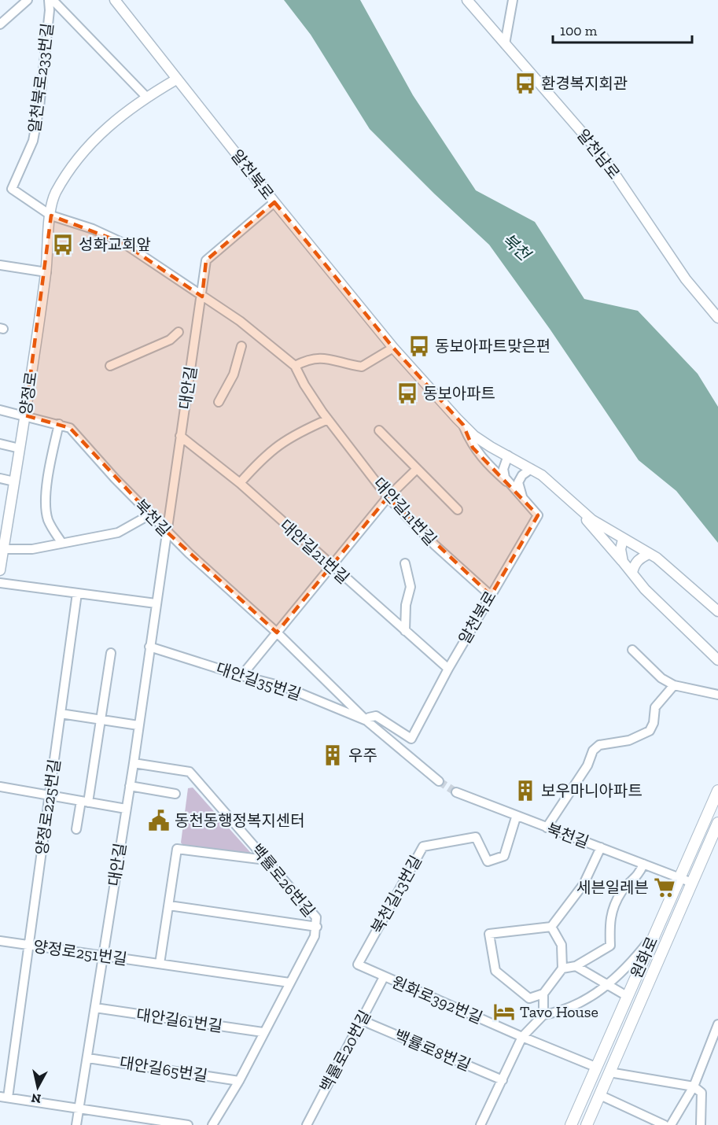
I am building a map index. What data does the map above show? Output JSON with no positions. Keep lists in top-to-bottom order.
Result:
{
  "streets": {
    "main road": ["원화로"],
    "street": [
      "알천북로233번길",
      "알천남로",
      "알천북로",
      "대안길",
      "양정로",
      "대안길11번길",
      "북천길",
      "대안길21번길",
      "대안길35번길",
      "양정로225번길",
      "백률로26번길",
      "북천길13번길",
      "양정로251번길",
      "원화로392번길",
      "대안길61번길",
      "백률로8번길",
      "백률로20번길",
      "대안길65번길"
    ]
  },
  "crossings": [
    ["알천북로233번길", "양정로"],
    ["알천북로", "대안길"],
    ["알천북로", "양정로"],
    ["알천북로", "대안길11번길"],
    ["알천북로", "북천길"],
    ["알천북로", "대안길21번길"],
    ["알천북로", "대안길35번길"],
    ["대안길", "대안길11번길"],
    ["대안길", "북천길"],
    ["대안길", "대안길21번길"],
    ["대안길", "대안길35번길"],
    ["대안길", "백률로26번길"],
    ["대안길", "양정로251번길"],
    ["대안길", "대안길61번길"],
    ["대안길", "대안길65번길"],
    ["양정로", "북천길"],
    ["북천길", "대안길35번길"],
    ["북천길", "북천길13번길"],
    ["북천길", "원화로"],
    ["양정로225번길", "양정로251번길"],
    ["백률로26번길", "양정로251번길"],
    ["백률로26번길", "대안길61번길"],
    ["백률로26번길", "대안길65번길"],
    ["북천길13번길", "원화로392번길"],
    ["원화로", "원화로392번길"],
    ["원화로392번길", "백률로20번길"],
    ["백률로8번길", "백률로20번길"]
  ],
  "water": ["북천"],
  "places": {
    "bus stop": [
      "환경복지회관",
      "성화교회앞",
      "동보아파트맞은편",
      "동보아파트"
    ],
    "building": ["우주", "보우마니아파트"],
    "public building": ["동천동행정복지센터"],
    "supermarket": ["세븐일레븐"],
    "hotel": ["Tavo House"]
  },
  "scale_bar": "100 m",
  "north": "bottom"
}
